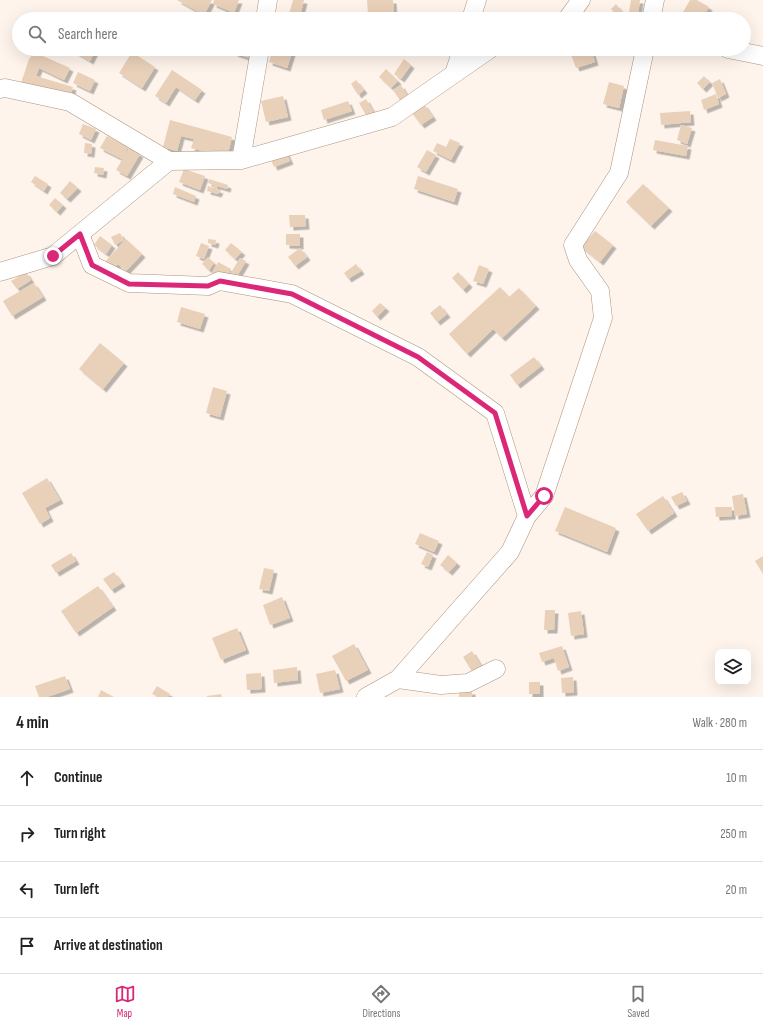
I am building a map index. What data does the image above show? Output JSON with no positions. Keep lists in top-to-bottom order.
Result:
{
  "page": {
    "search": "Search here",
    "heading": ["4 min", "Walk · 280 m"],
    "list": [
      ["Continue", "10 m"],
      ["Turn right", "250 m"],
      ["Turn left", "20 m"],
      "Arrive at destination"
    ],
    "nav": ["Map", "Directions", "Saved"]
  }
}
